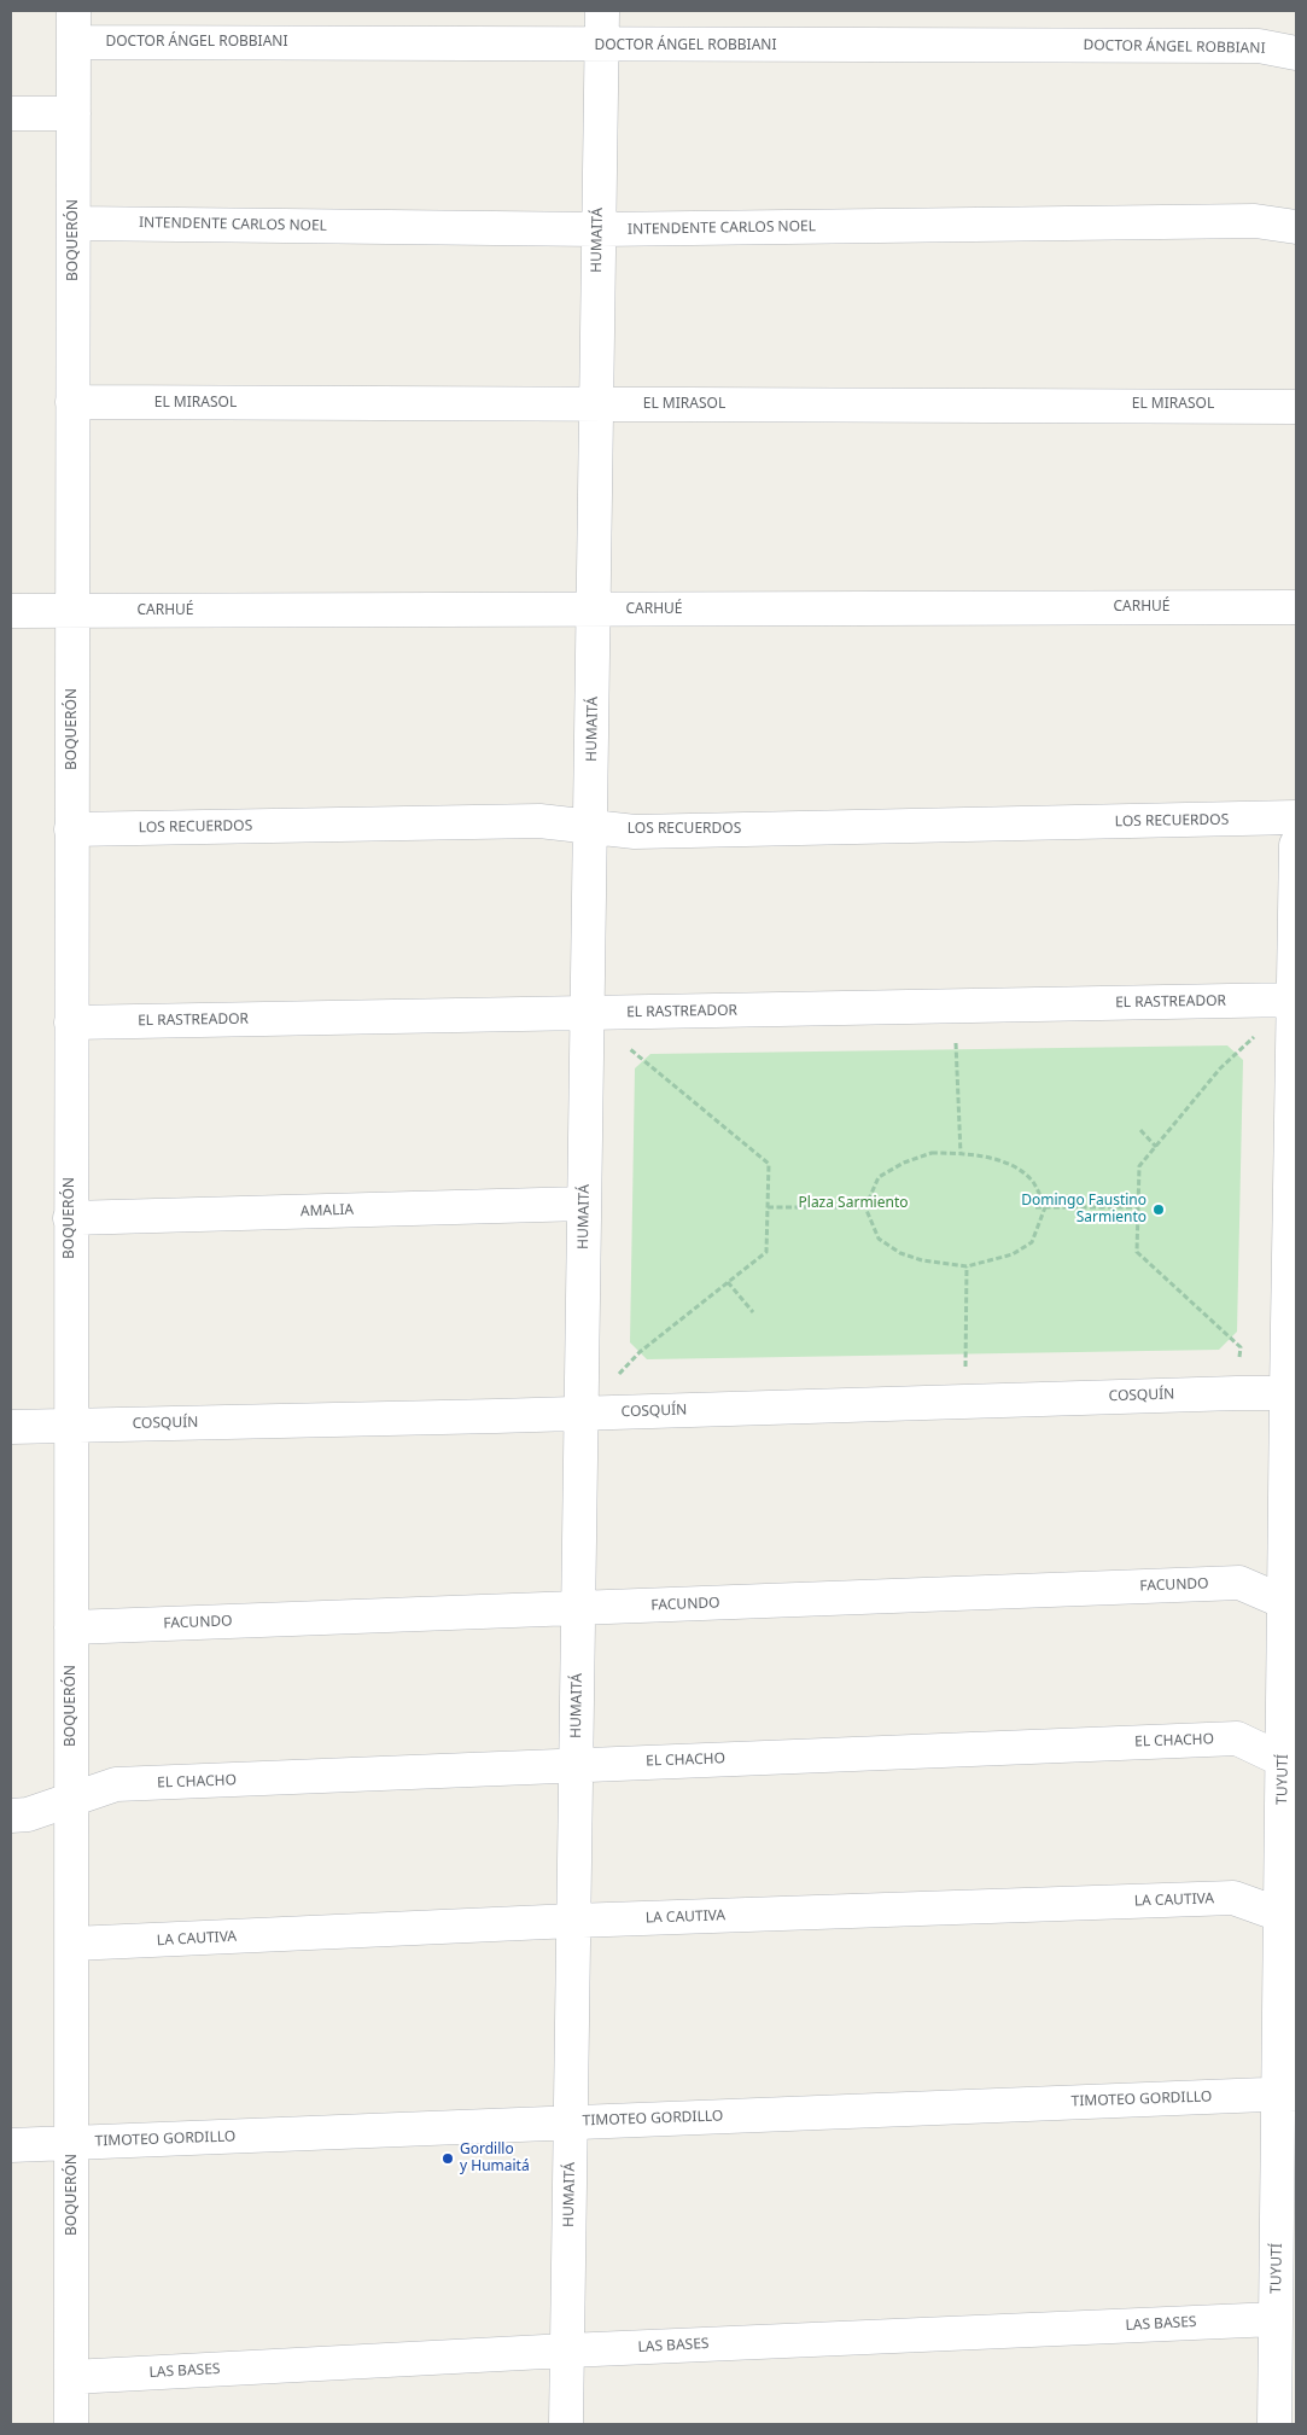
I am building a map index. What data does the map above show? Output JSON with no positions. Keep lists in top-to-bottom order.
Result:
{
  "streets": {
    "street": [
      "DOCTOR ÁNGEL ROBBIANI",
      "INTENDENTE CARLOS NOEL",
      "BOQUERÓN",
      "HUMAITÁ",
      "EL MIRASOL",
      "CARHUÉ",
      "LOS RECUERDOS",
      "EL RASTREADOR",
      "AMALIA",
      "COSQUÍN",
      "FACUNDO",
      "EL CHACHO",
      "TUYUTÍ",
      "LA CAUTIVA",
      "TIMOTEO GORDILLO",
      "LAS BASES"
    ]
  },
  "crossings": [
    ["DOCTOR ÁNGEL ROBBIANI", "BOQUERÓN"],
    ["DOCTOR ÁNGEL ROBBIANI", "HUMAITÁ"],
    ["INTENDENTE CARLOS NOEL", "BOQUERÓN"],
    ["INTENDENTE CARLOS NOEL", "HUMAITÁ"],
    ["BOQUERÓN", "EL MIRASOL"],
    ["BOQUERÓN", "CARHUÉ"],
    ["BOQUERÓN", "LOS RECUERDOS"],
    ["BOQUERÓN", "EL RASTREADOR"],
    ["BOQUERÓN", "AMALIA"],
    ["BOQUERÓN", "COSQUÍN"],
    ["BOQUERÓN", "FACUNDO"],
    ["BOQUERÓN", "EL CHACHO"],
    ["BOQUERÓN", "LA CAUTIVA"],
    ["BOQUERÓN", "TIMOTEO GORDILLO"],
    ["BOQUERÓN", "LAS BASES"],
    ["HUMAITÁ", "EL MIRASOL"],
    ["HUMAITÁ", "CARHUÉ"],
    ["HUMAITÁ", "LOS RECUERDOS"],
    ["HUMAITÁ", "EL RASTREADOR"],
    ["HUMAITÁ", "AMALIA"],
    ["HUMAITÁ", "COSQUÍN"],
    ["HUMAITÁ", "FACUNDO"],
    ["HUMAITÁ", "EL CHACHO"],
    ["HUMAITÁ", "LA CAUTIVA"],
    ["HUMAITÁ", "TIMOTEO GORDILLO"],
    ["HUMAITÁ", "LAS BASES"],
    ["EL RASTREADOR", "TUYUTÍ"],
    ["COSQUÍN", "TUYUTÍ"],
    ["FACUNDO", "TUYUTÍ"],
    ["EL CHACHO", "TUYUTÍ"],
    ["TUYUTÍ", "LA CAUTIVA"],
    ["TUYUTÍ", "TIMOTEO GORDILLO"],
    ["TUYUTÍ", "LAS BASES"]
  ],
  "parks": ["Plaza Sarmiento"],
  "places": ["Domingo Faustino Sarmiento", "Gordillo y Humaitá"]
}
